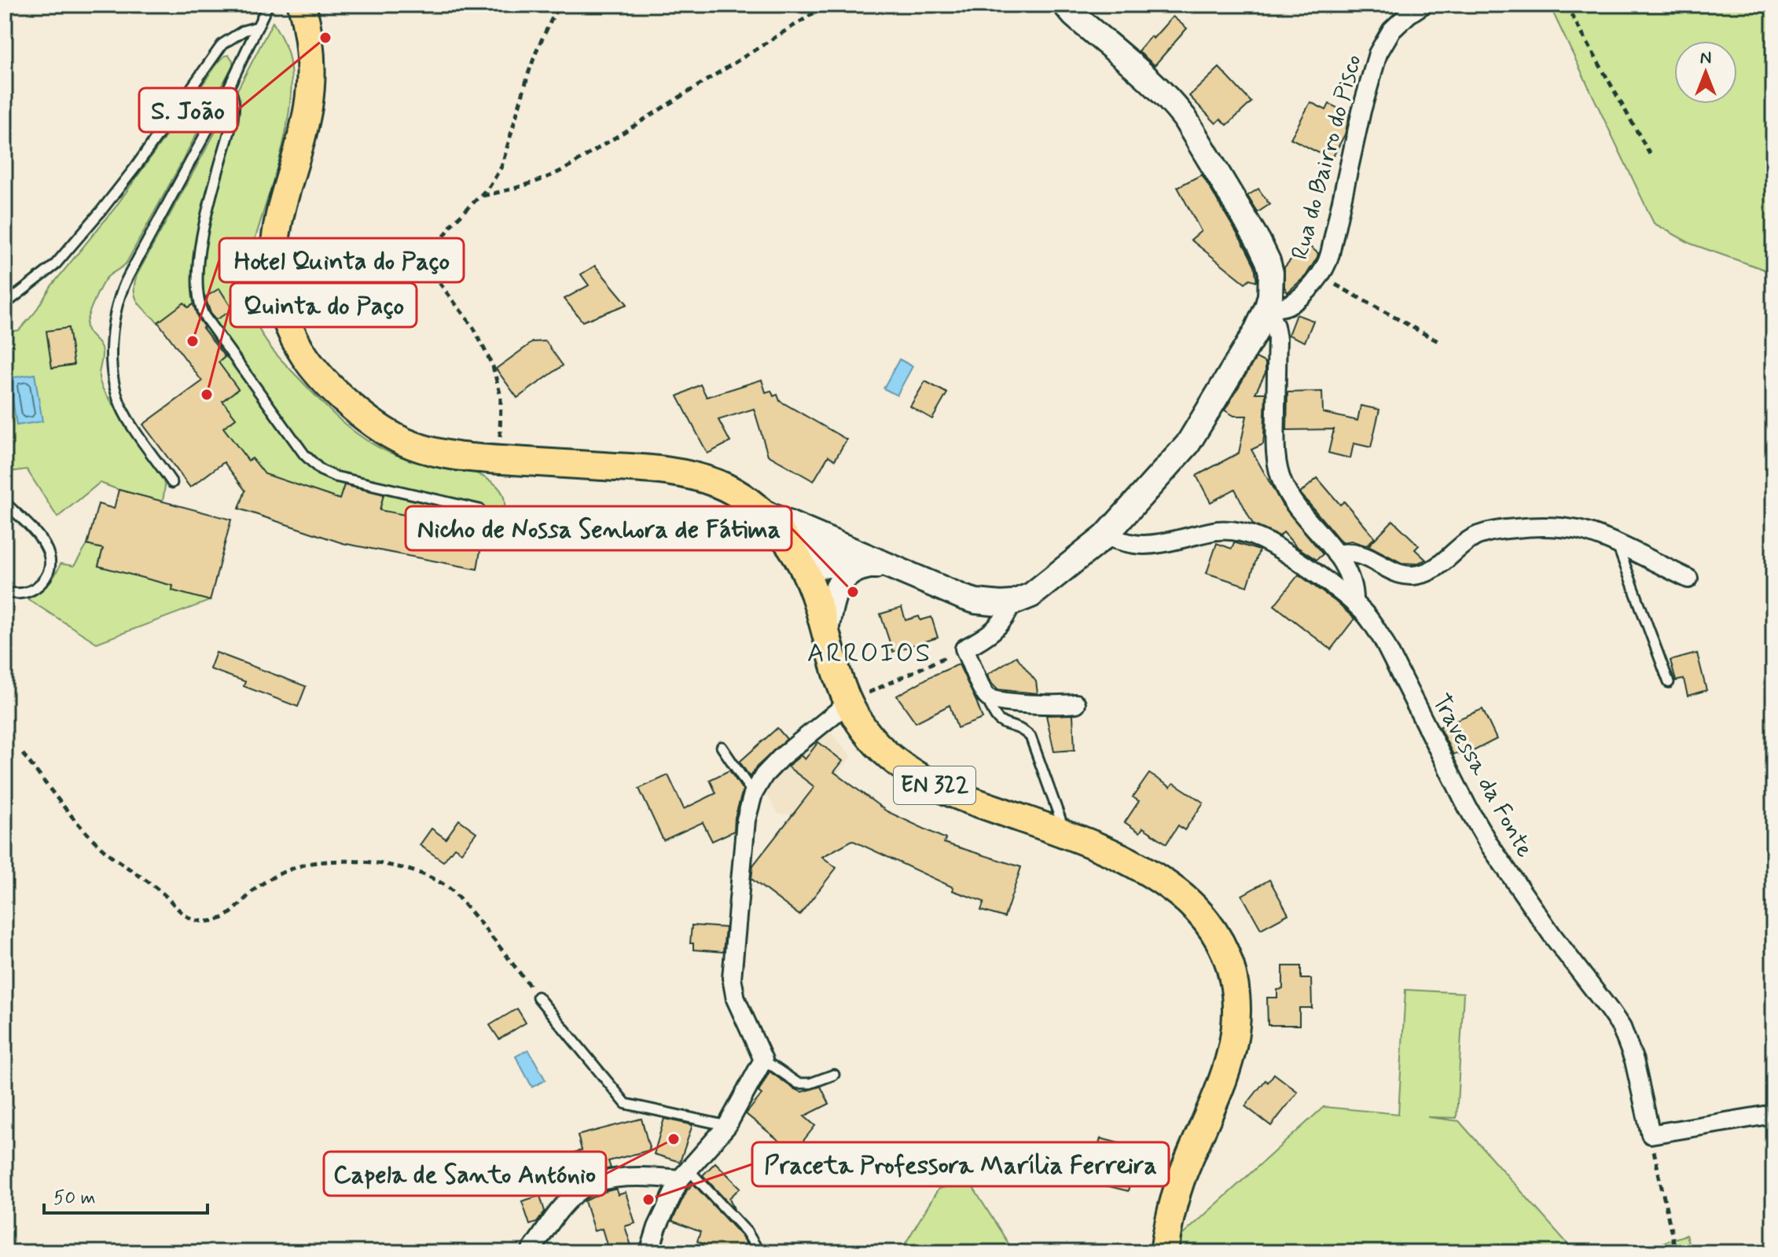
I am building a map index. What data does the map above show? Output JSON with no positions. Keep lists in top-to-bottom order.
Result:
{
  "streets": {
    "main road": ["EN 322"],
    "street": ["Rua do Bairro do Pisco", "Travessa da Fonte"]
  },
  "districts": ["ARROIOS"],
  "places": [
    "S. João",
    "Hotel Quinta do Paço",
    "Quinta do Paço",
    "Nicho de Nossa Senhora de Fátima",
    "Capela de Santo António",
    "Praceta Professora Marília Ferreira"
  ],
  "scale_bar": "50 m",
  "north": "top"
}
